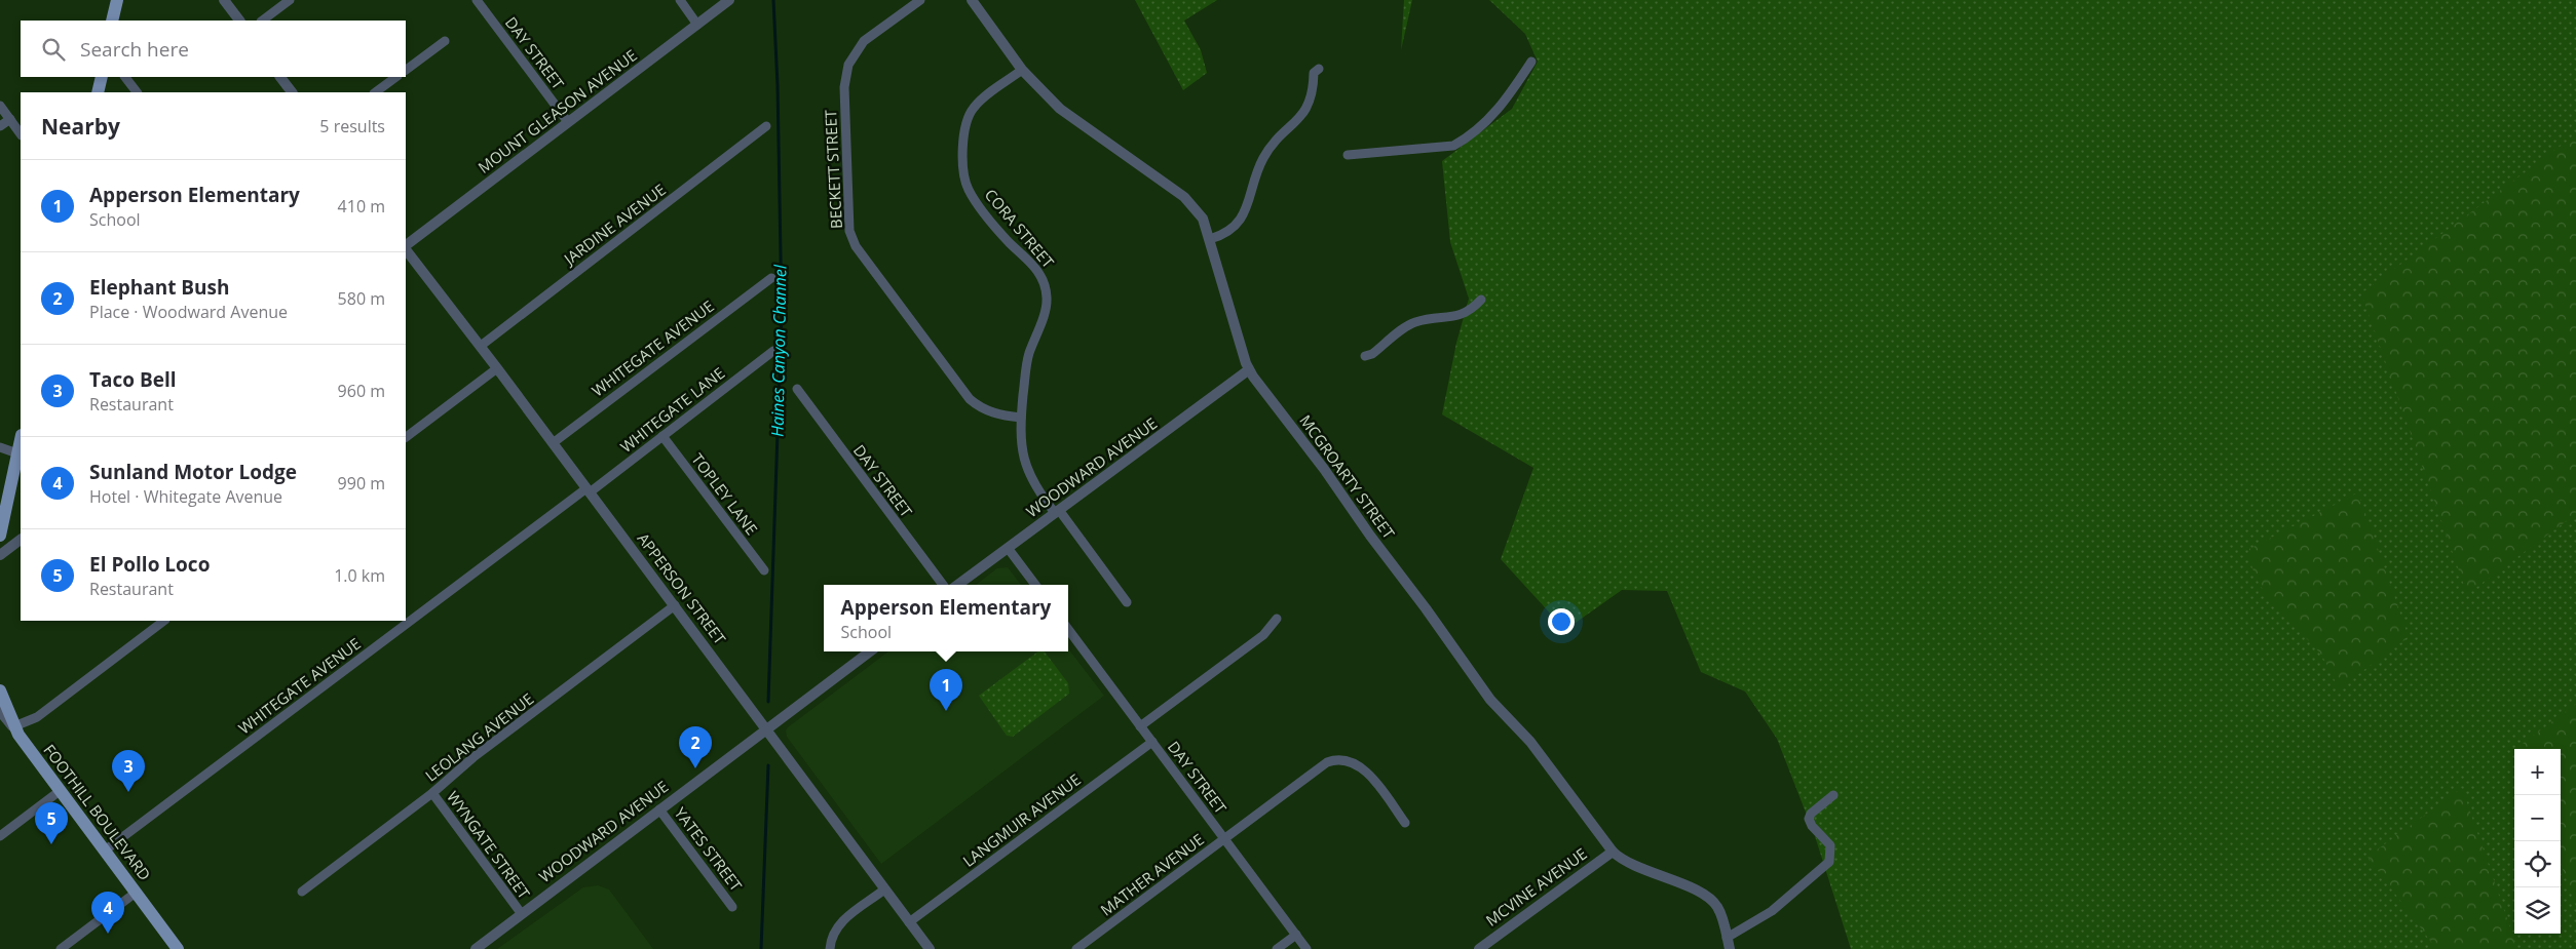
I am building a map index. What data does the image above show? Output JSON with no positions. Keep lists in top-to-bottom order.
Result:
{
  "streets": {
    "main road": ["FOOTHILL BOULEVARD"],
    "street": [
      "DAY STREET",
      "MOUNT GLEASON AVENUE",
      "BECKETT STREET",
      "JARDINE AVENUE",
      "CORA STREET",
      "WHITEGATE AVENUE",
      "WHITEGATE LANE",
      "WOODWARD AVENUE",
      "MCGROARTY STREET",
      "TOPLEY LANE",
      "APPERSON STREET",
      "LEOLANG AVENUE",
      "LANGMUIR AVENUE",
      "WYNGATE STREET",
      "YATES STREET",
      "MATHER AVENUE",
      "MCVINE AVENUE"
    ]
  },
  "crossings": [
    ["DAY STREET", "MOUNT GLEASON AVENUE"],
    ["DAY STREET", "LANGMUIR AVENUE"],
    ["DAY STREET", "MATHER AVENUE"],
    ["BECKETT STREET", "CORA STREET"],
    ["JARDINE AVENUE", "APPERSON STREET"],
    ["CORA STREET", "WOODWARD AVENUE"],
    ["CORA STREET", "MCGROARTY STREET"],
    ["WHITEGATE AVENUE", "WHITEGATE LANE"],
    ["WHITEGATE AVENUE", "APPERSON STREET"],
    ["WHITEGATE AVENUE", "FOOTHILL BOULEVARD"],
    ["WHITEGATE LANE", "TOPLEY LANE"],
    ["WHITEGATE LANE", "APPERSON STREET"],
    ["WOODWARD AVENUE", "MCGROARTY STREET"],
    ["WOODWARD AVENUE", "APPERSON STREET"],
    ["WOODWARD AVENUE", "WYNGATE STREET"],
    ["WOODWARD AVENUE", "YATES STREET"],
    ["MCGROARTY STREET", "MCVINE AVENUE"],
    ["APPERSON STREET", "LEOLANG AVENUE"],
    ["APPERSON STREET", "LANGMUIR AVENUE"],
    ["LEOLANG AVENUE", "WYNGATE STREET"]
  ],
  "water": ["Haines Canyon Channel"],
  "page": {
    "search": "Search here",
    "heading": ["Nearby", "5 results"],
    "list": [
      {
        "mark": "1",
        "name": "Apperson Elementary",
        "note": "School",
        "value": "410 m"
      },
      {
        "mark": "2",
        "name": "Elephant Bush",
        "note": "Place · Woodward Avenue",
        "value": "580 m"
      },
      {
        "mark": "3",
        "name": "Taco Bell",
        "note": "Restaurant",
        "value": "960 m"
      },
      {
        "mark": "4",
        "name": "Sunland Motor Lodge",
        "note": "Hotel · Whitegate Avenue",
        "value": "990 m"
      },
      {
        "mark": "5",
        "name": "El Pollo Loco",
        "note": "Restaurant",
        "value": "1.0 km"
      }
    ],
    "popup": ["Apperson Elementary", "School"],
    "pins": [
      "1",
      "2",
      "3",
      "5",
      "4"
    ],
    "map_buttons": ["+", "−"]
  }
}
